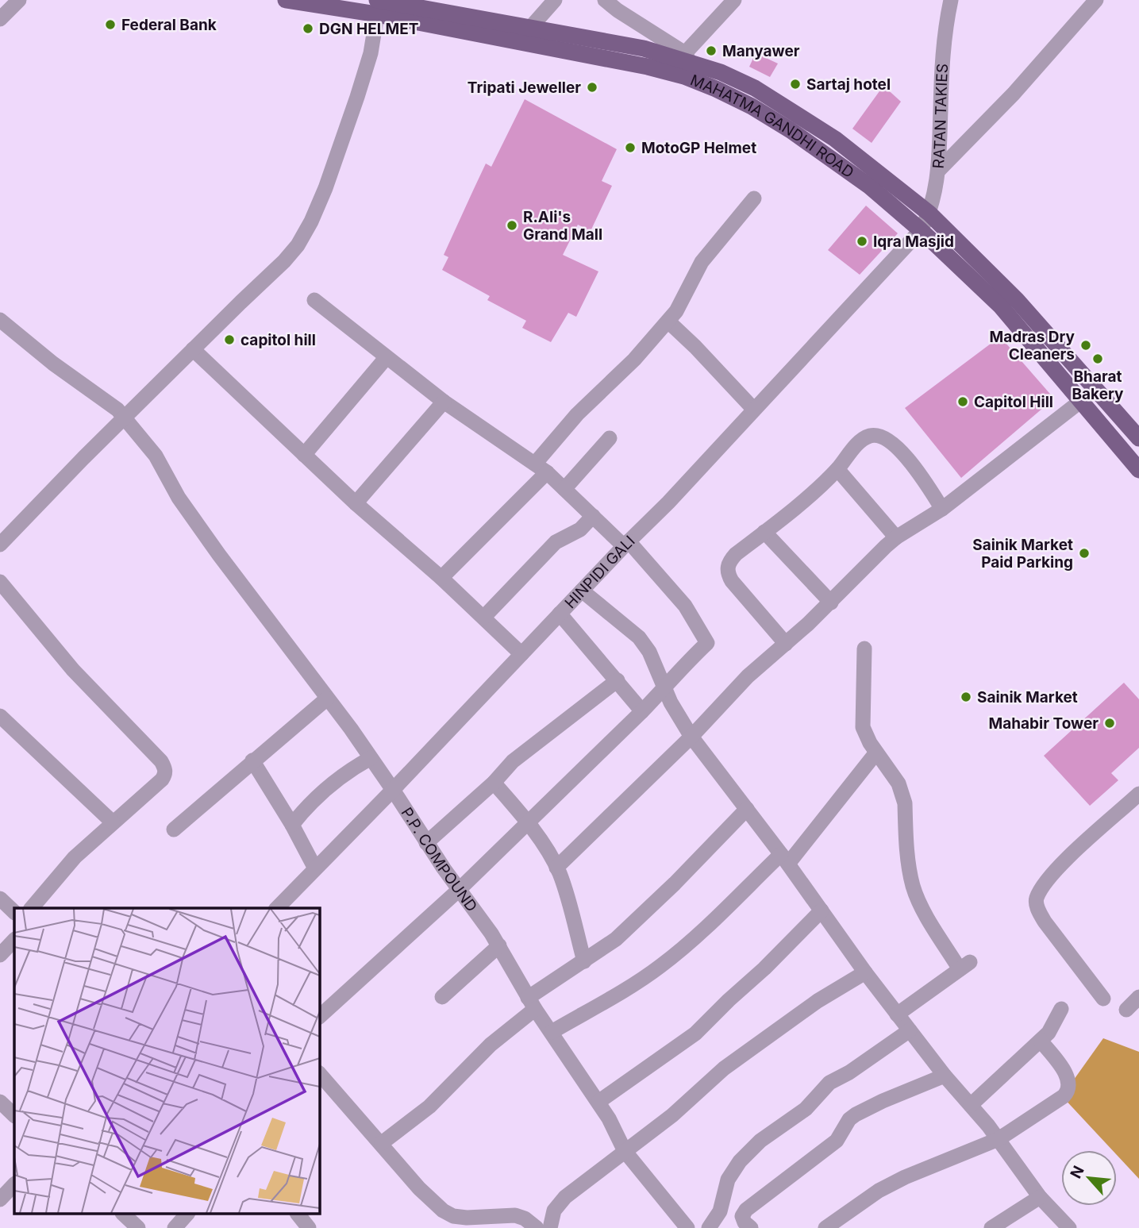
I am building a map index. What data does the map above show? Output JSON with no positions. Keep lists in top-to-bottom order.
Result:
{
  "streets": {
    "main road": ["MAHATMA GANDHI ROAD"],
    "street": ["RATAN TAKIES", "HINPIDI GALI", "P.P. COMPOUND"]
  },
  "crossings": [
    ["RATAN TAKIES", "MAHATMA GANDHI ROAD"],
    ["RATAN TAKIES", "HINPIDI GALI"],
    ["MAHATMA GANDHI ROAD", "HINPIDI GALI"],
    ["HINPIDI GALI", "P.P. COMPOUND"]
  ],
  "places": [
    "Federal Bank",
    "DGN HELMET",
    "Manyawer",
    "Sartaj hotel",
    "Tripati Jeweller",
    "MotoGP Helmet",
    "R.Ali's Grand Mall",
    "Iqra Masjid",
    "capitol hill",
    "Madras Dry Cleaners",
    "Bharat Bakery",
    "Capitol Hill",
    "Sainik Market Paid Parking",
    "Sainik Market",
    "Mahabir Tower"
  ],
  "north": "top left"
}
